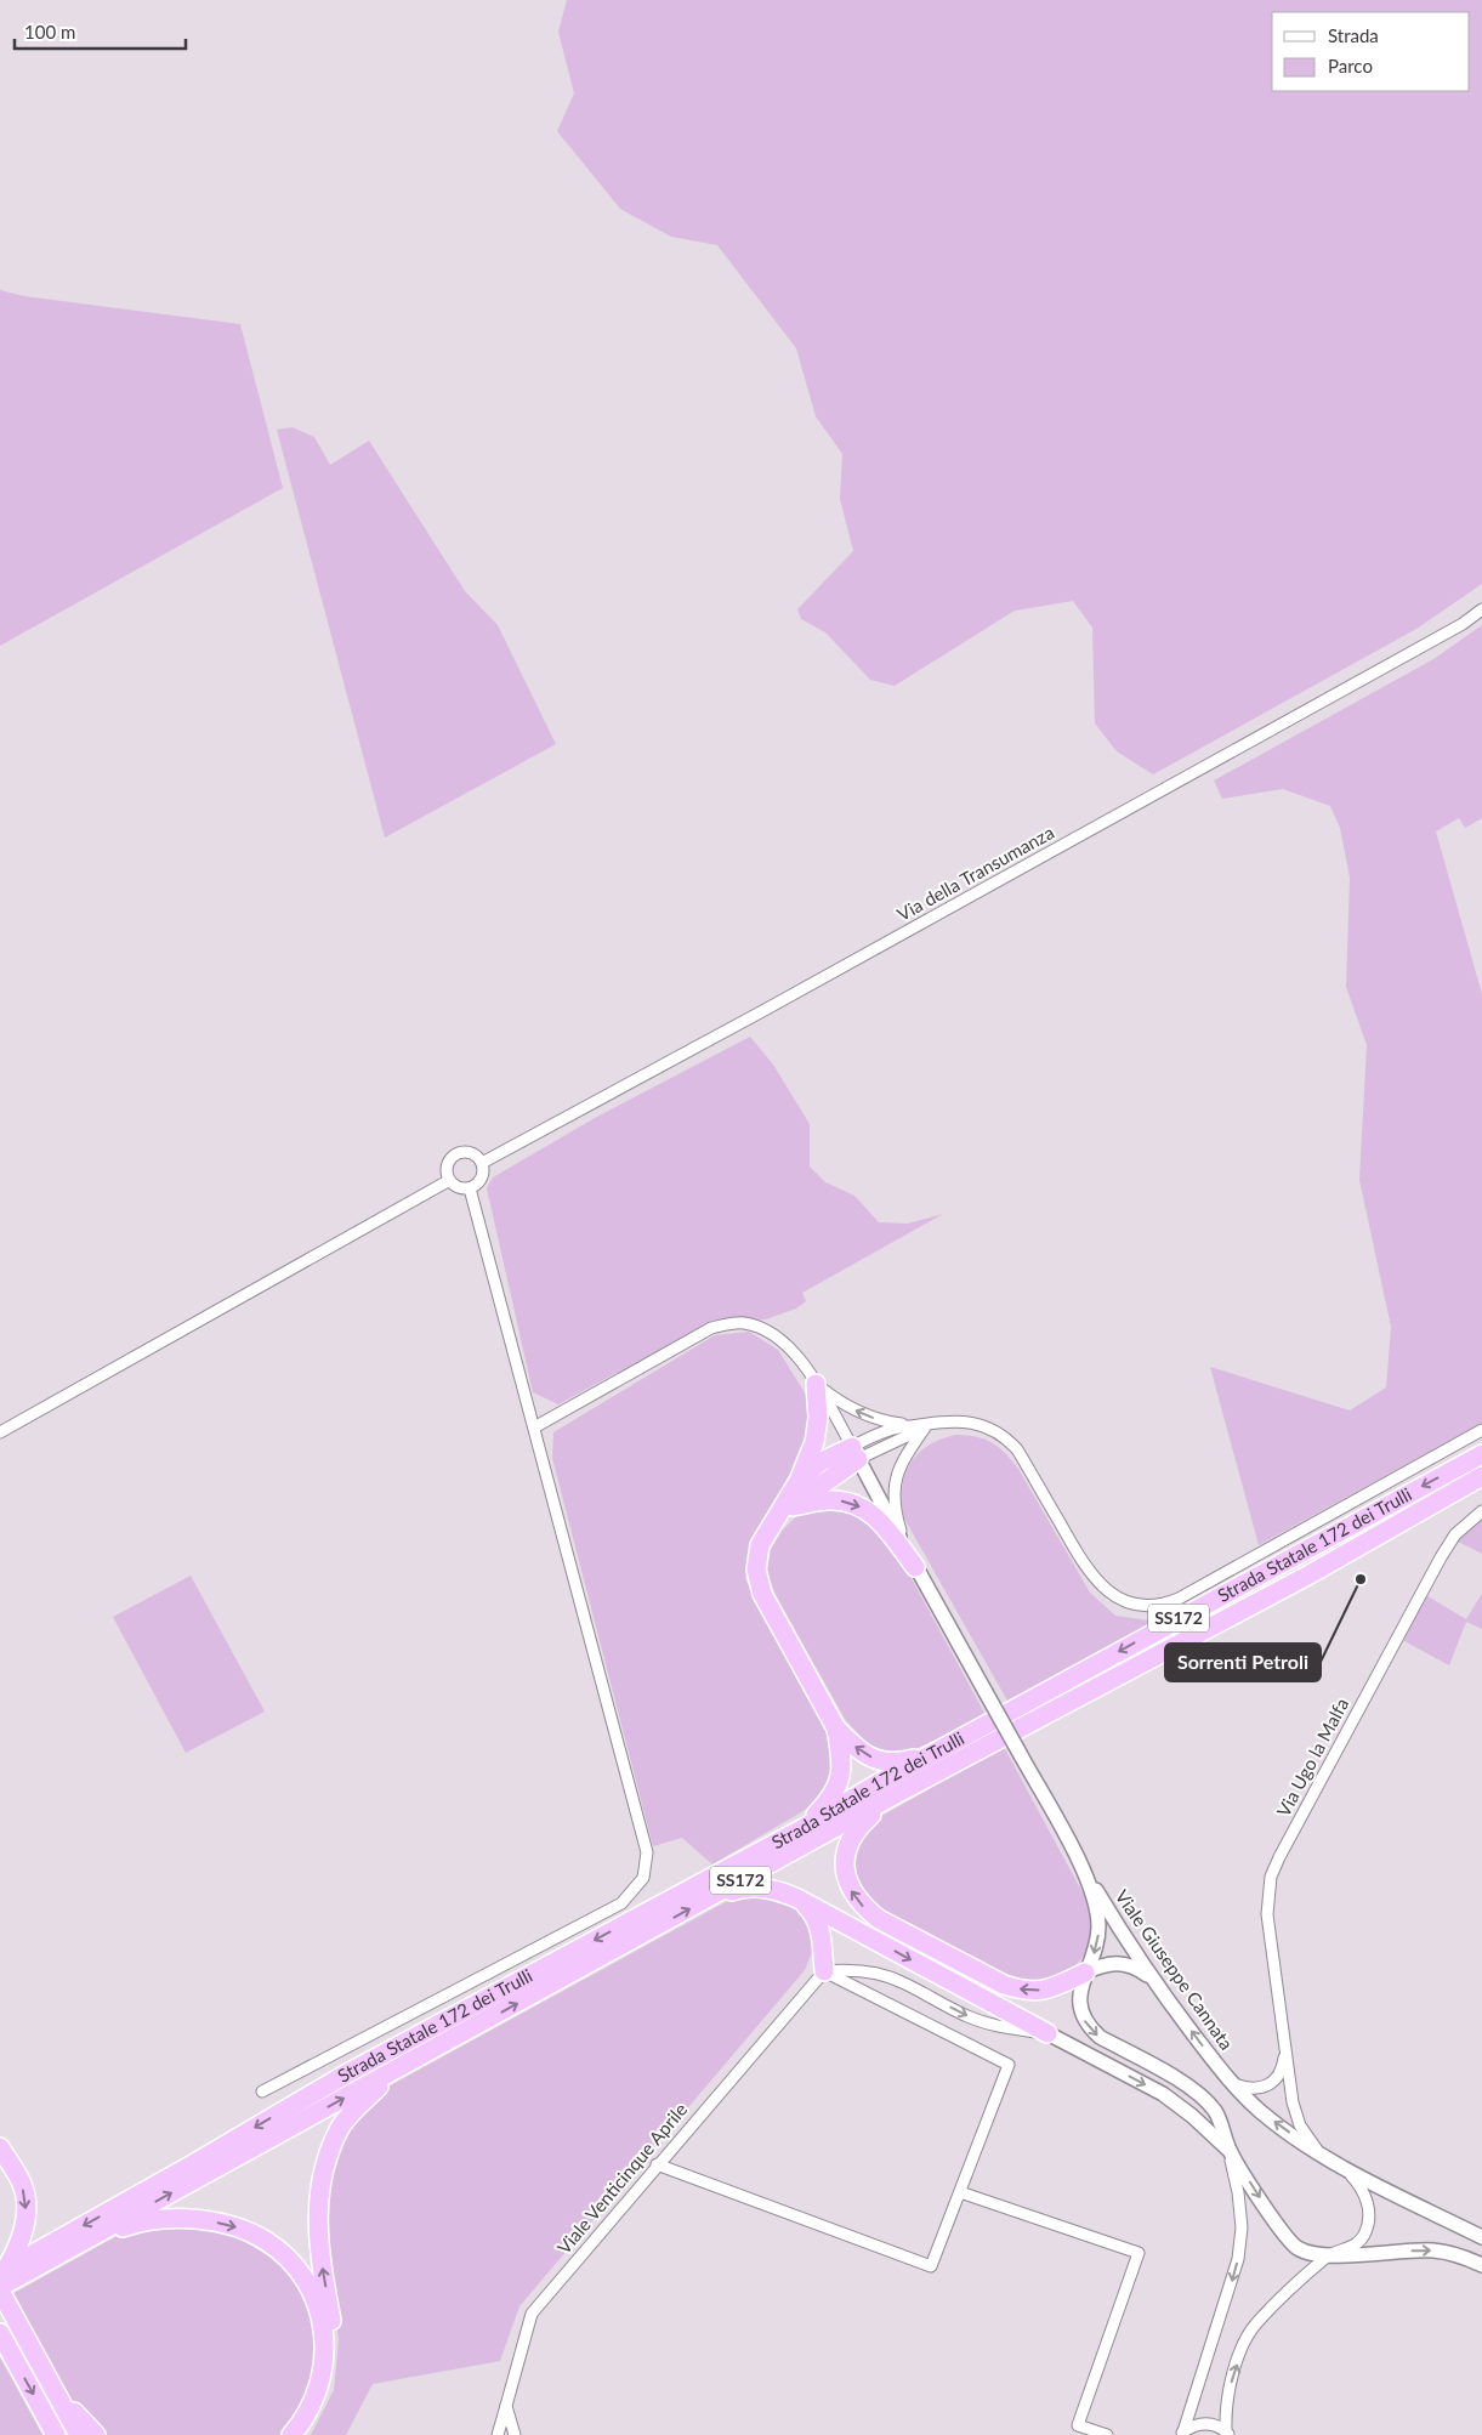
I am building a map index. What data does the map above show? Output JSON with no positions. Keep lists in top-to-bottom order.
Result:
{
  "streets": {
    "highway": ["Strada Statale 172 dei Trulli", "SS172"],
    "street": [
      "Via della Transumanza",
      "Via Ugo la Malfa",
      "Viale Giuseppe Cannata",
      "Viale Venticinque Aprile"
    ]
  },
  "crossings": [
    ["Via Ugo la Malfa", "Viale Giuseppe Cannata"]
  ],
  "places": ["Sorrenti Petroli"],
  "legend": ["Strada", "Parco"],
  "scale_bar": "100 m"
}
